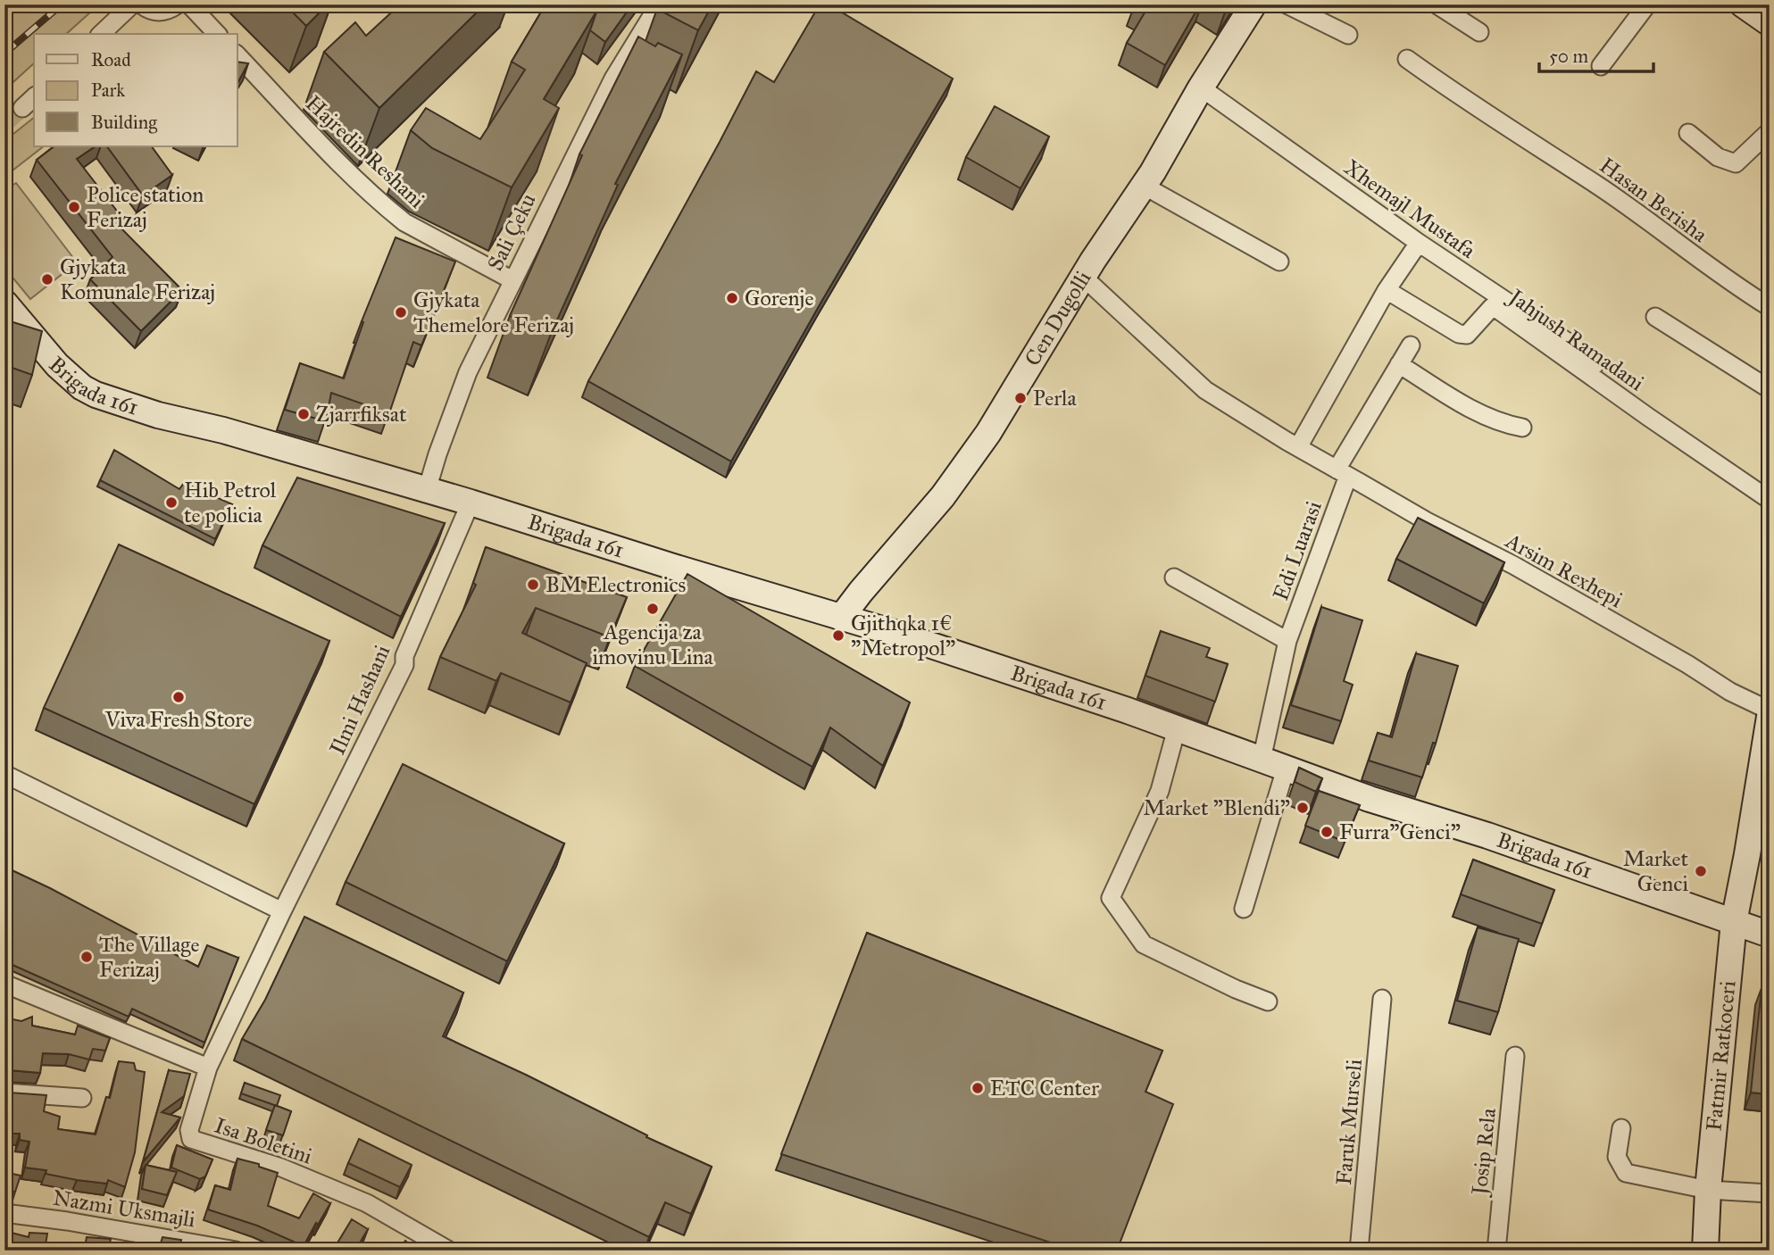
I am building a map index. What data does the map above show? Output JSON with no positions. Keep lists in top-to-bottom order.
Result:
{
  "streets": {
    "street": [
      "Hajredin Reshani",
      "Hasan Berisha",
      "Xhemajl Mustafa",
      "Sali Çeku",
      "Cen Dugolli",
      "Jahjush Ramadani",
      "Brigada 161",
      "Edi Luarasi",
      "Arsim Rexhepi",
      "Ilmi Hashani",
      "Fatmir Ratkoceri",
      "Faruk Murseli",
      "Isa Boletini",
      "Josip Rela",
      "Nazmi Uksmajli"
    ]
  },
  "crossings": [
    ["Hajredin Reshani", "Sali Çeku"],
    ["Xhemajl Mustafa", "Cen Dugolli"],
    ["Sali Çeku", "Brigada 161"],
    ["Cen Dugolli", "Brigada 161"],
    ["Cen Dugolli", "Arsim Rexhepi"],
    ["Brigada 161", "Edi Luarasi"],
    ["Brigada 161", "Ilmi Hashani"],
    ["Brigada 161", "Fatmir Ratkoceri"],
    ["Edi Luarasi", "Arsim Rexhepi"],
    ["Ilmi Hashani", "Isa Boletini"]
  ],
  "places": [
    "Police station Ferizaj",
    "Gjykata Komunale Ferizaj",
    "Gorenje",
    "Gjykata Themelore Ferizaj",
    "Perla",
    "Zjarrfiksat",
    "Hib Petrol te policia",
    "BM Electronics",
    "Agencija za imovinu Lina",
    "Gjithqka 1€ \"Metropol\"",
    "Viva Fresh Store",
    "Market \"Blendi\"",
    "Furra\"Genci\"",
    "Market Genci",
    "The Village Ferizaj",
    "ETC Center"
  ],
  "legend": ["Road", "Park", "Building"],
  "scale_bar": "50 m"
}
